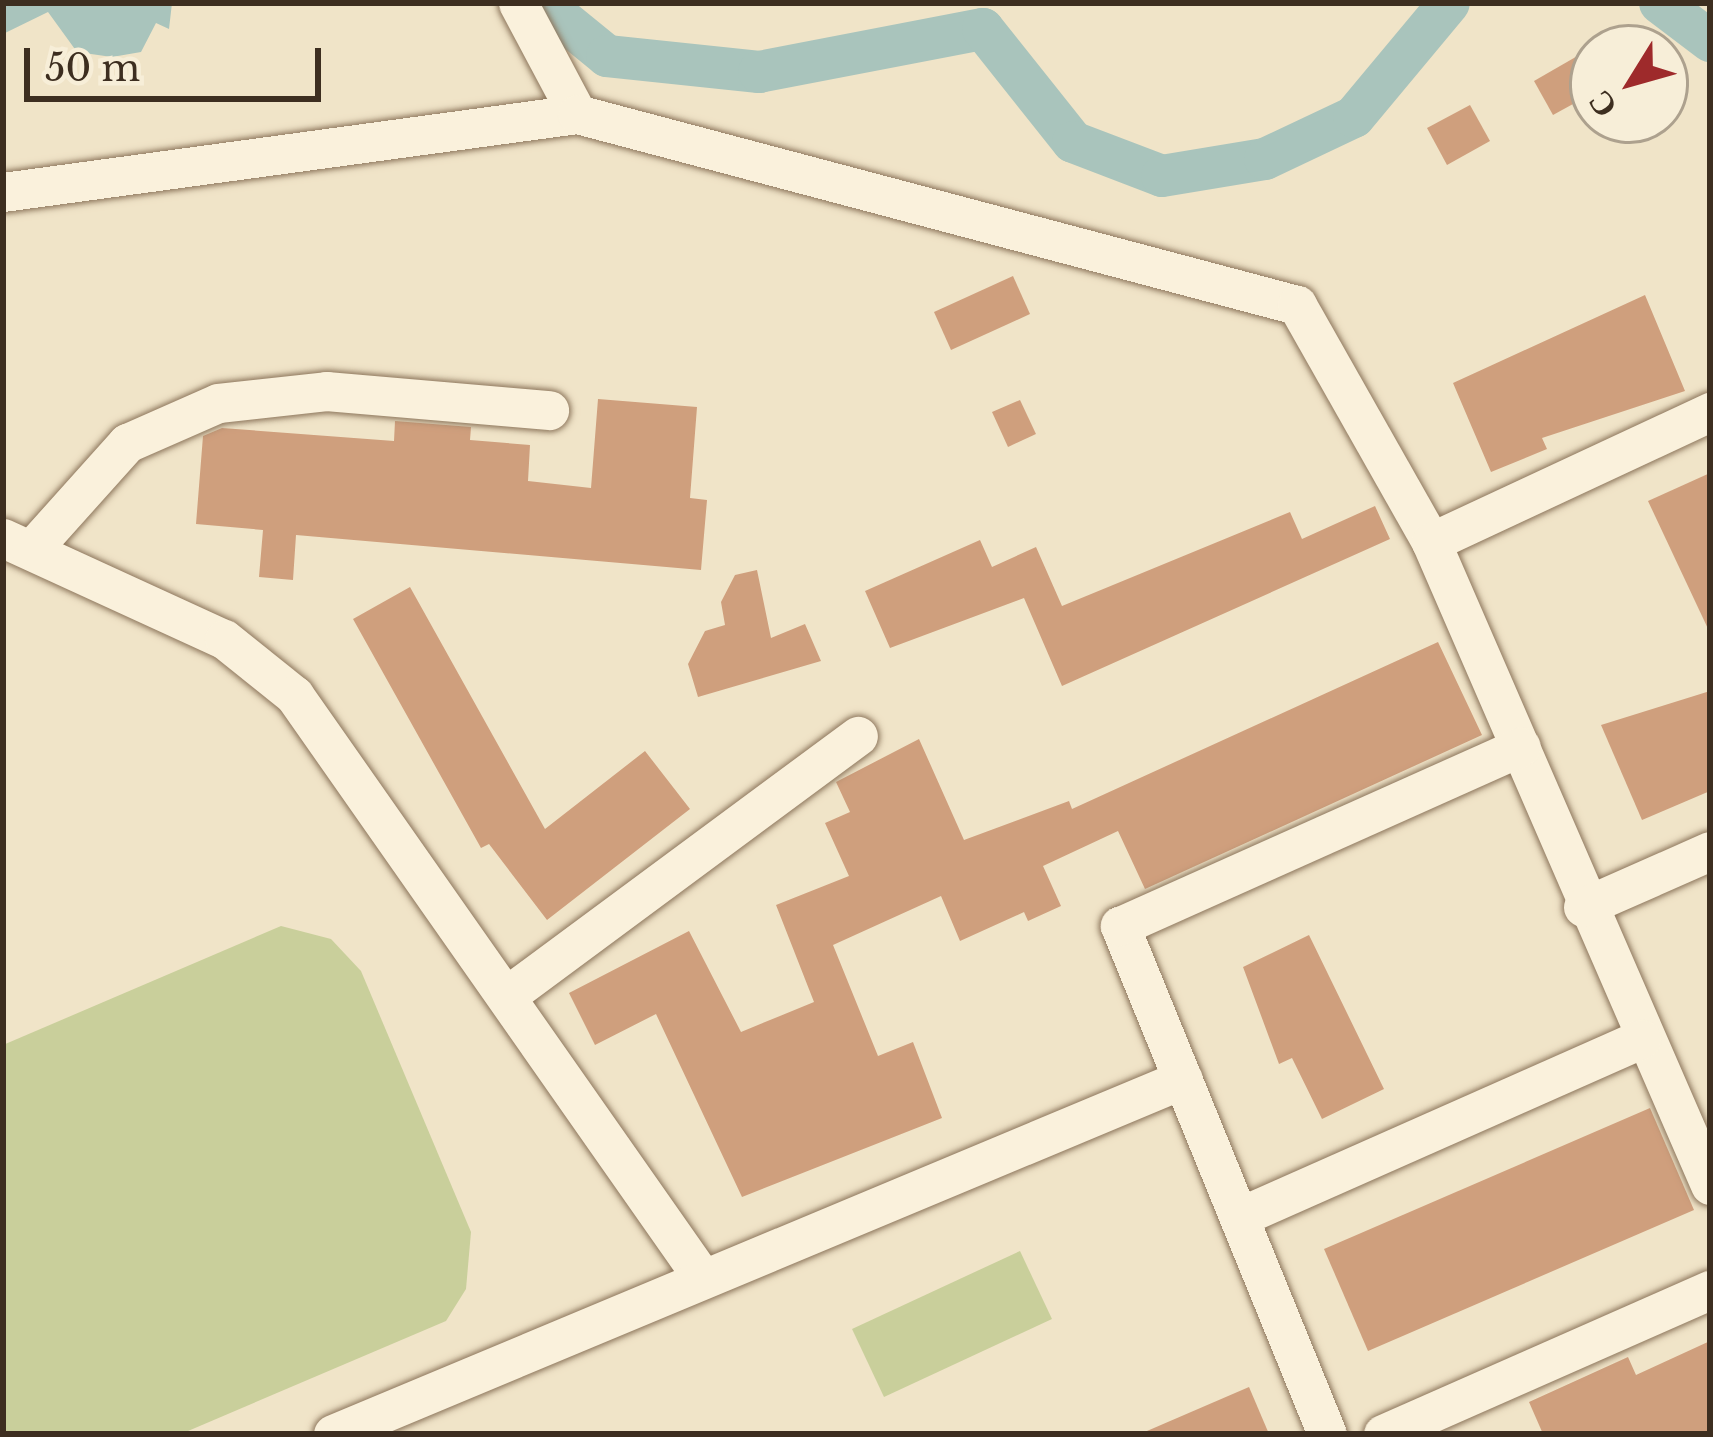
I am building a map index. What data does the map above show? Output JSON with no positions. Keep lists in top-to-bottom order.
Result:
{
  "scale_bar": "50 m",
  "north": "bottom left"
}
